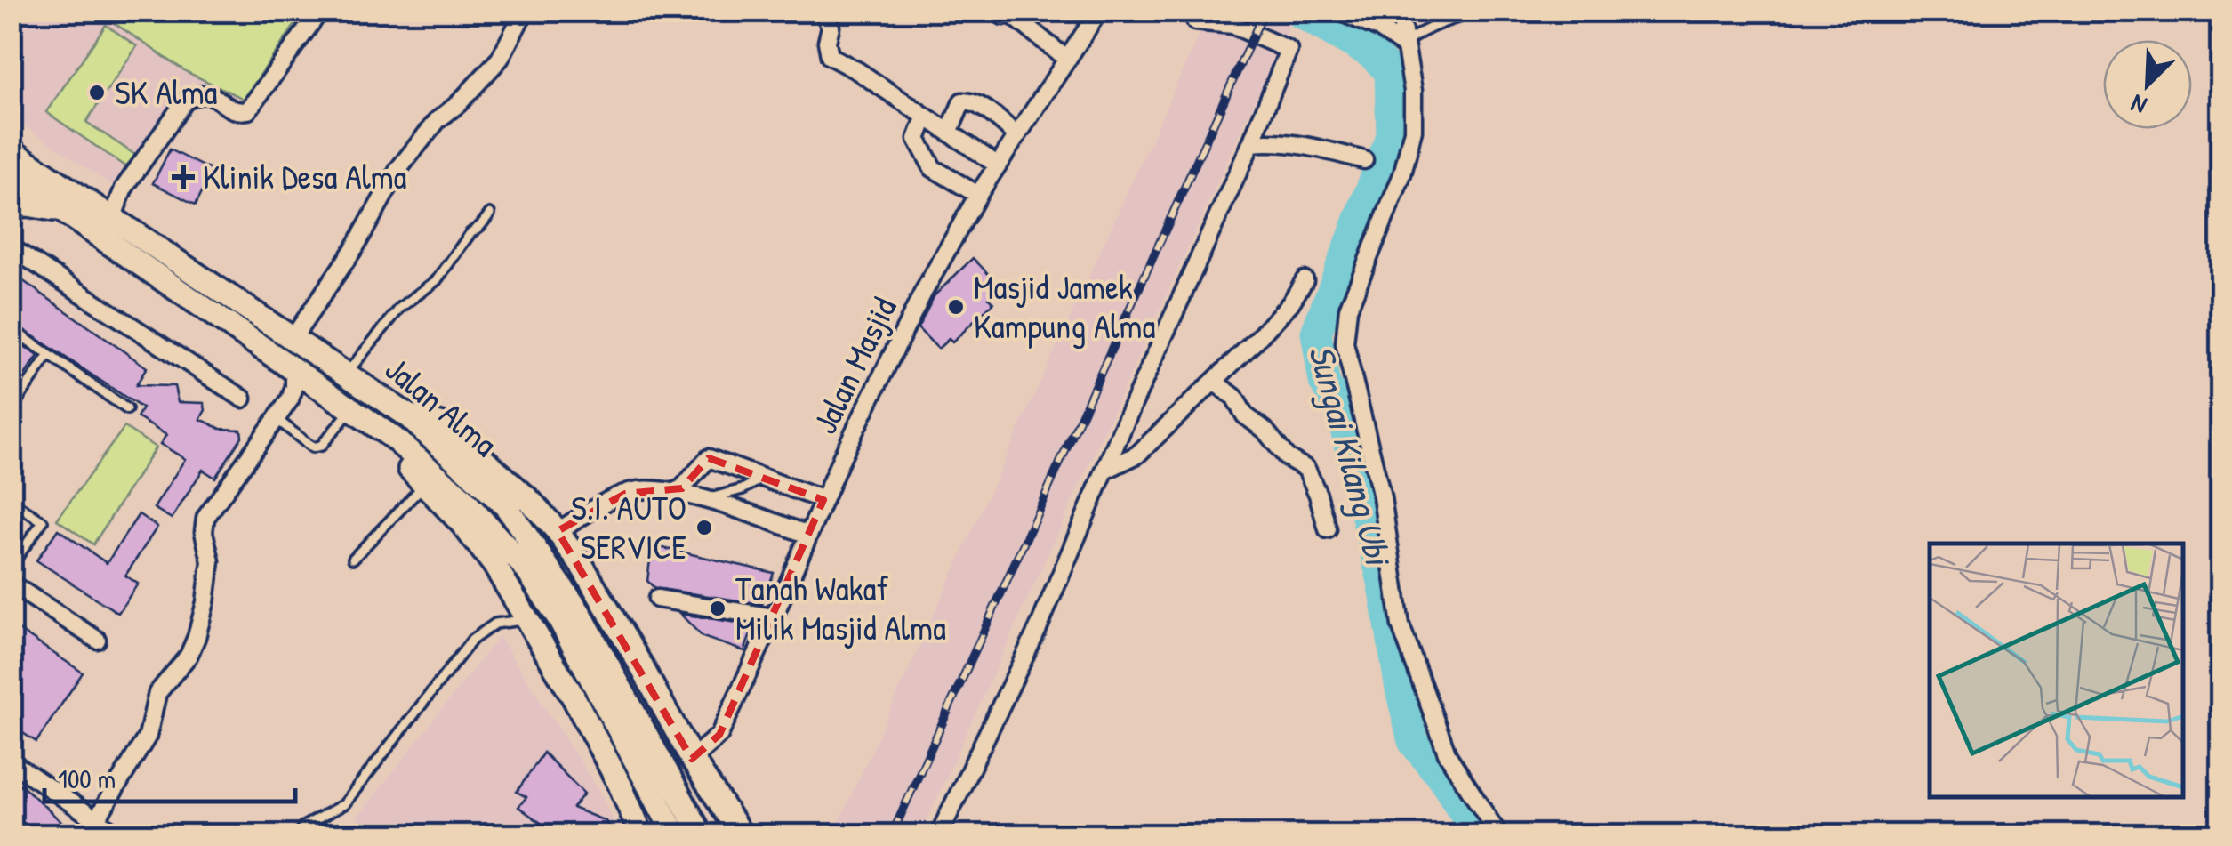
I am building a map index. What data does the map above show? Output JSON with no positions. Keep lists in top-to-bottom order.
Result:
{
  "streets": {
    "main road": ["Jalan Alma"],
    "street": ["Jalan Masjid"]
  },
  "water": ["Sungai Kilang Ubi"],
  "places": {
    "other": [
      "SK Alma",
      "Masjid Jamek Kampung Alma",
      "S.I. AUTO SERVICE",
      "Tanah Wakaf Milik Masjid Alma"
    ],
    "health": ["Klinik Desa Alma"]
  },
  "scale_bar": "100 m",
  "north": "bottom left"
}
